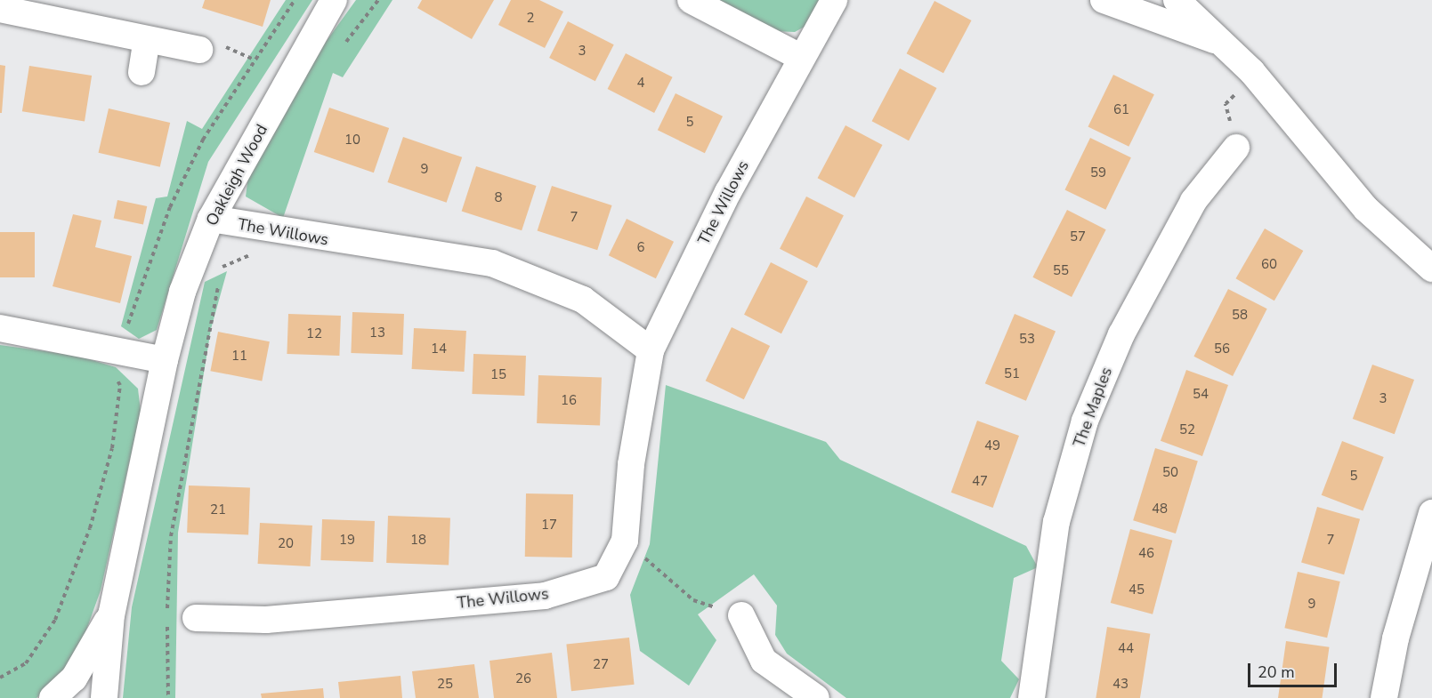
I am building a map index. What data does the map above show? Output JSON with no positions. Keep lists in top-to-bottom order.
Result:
{
  "streets": {
    "street": ["Oakleigh Wood", "The Willows", "The Maples"]
  },
  "crossings": [
    ["Oakleigh Wood", "The Willows"]
  ],
  "house_numbers": [
    "2",
    "3",
    "4",
    "61",
    "5",
    "10",
    "9",
    "59",
    "8",
    "7",
    "57",
    "6",
    "60",
    "55",
    "58",
    "13",
    "12",
    "53",
    "14",
    "56",
    "11",
    "51",
    "15",
    "54",
    "3",
    "16",
    "52",
    "49",
    "50",
    "5",
    "47",
    "48",
    "21",
    "17",
    "19",
    "18",
    "7",
    "20",
    "46",
    "45",
    "9",
    "44",
    "27",
    "26",
    "25",
    "43"
  ],
  "scale_bar": "20 m"
}
